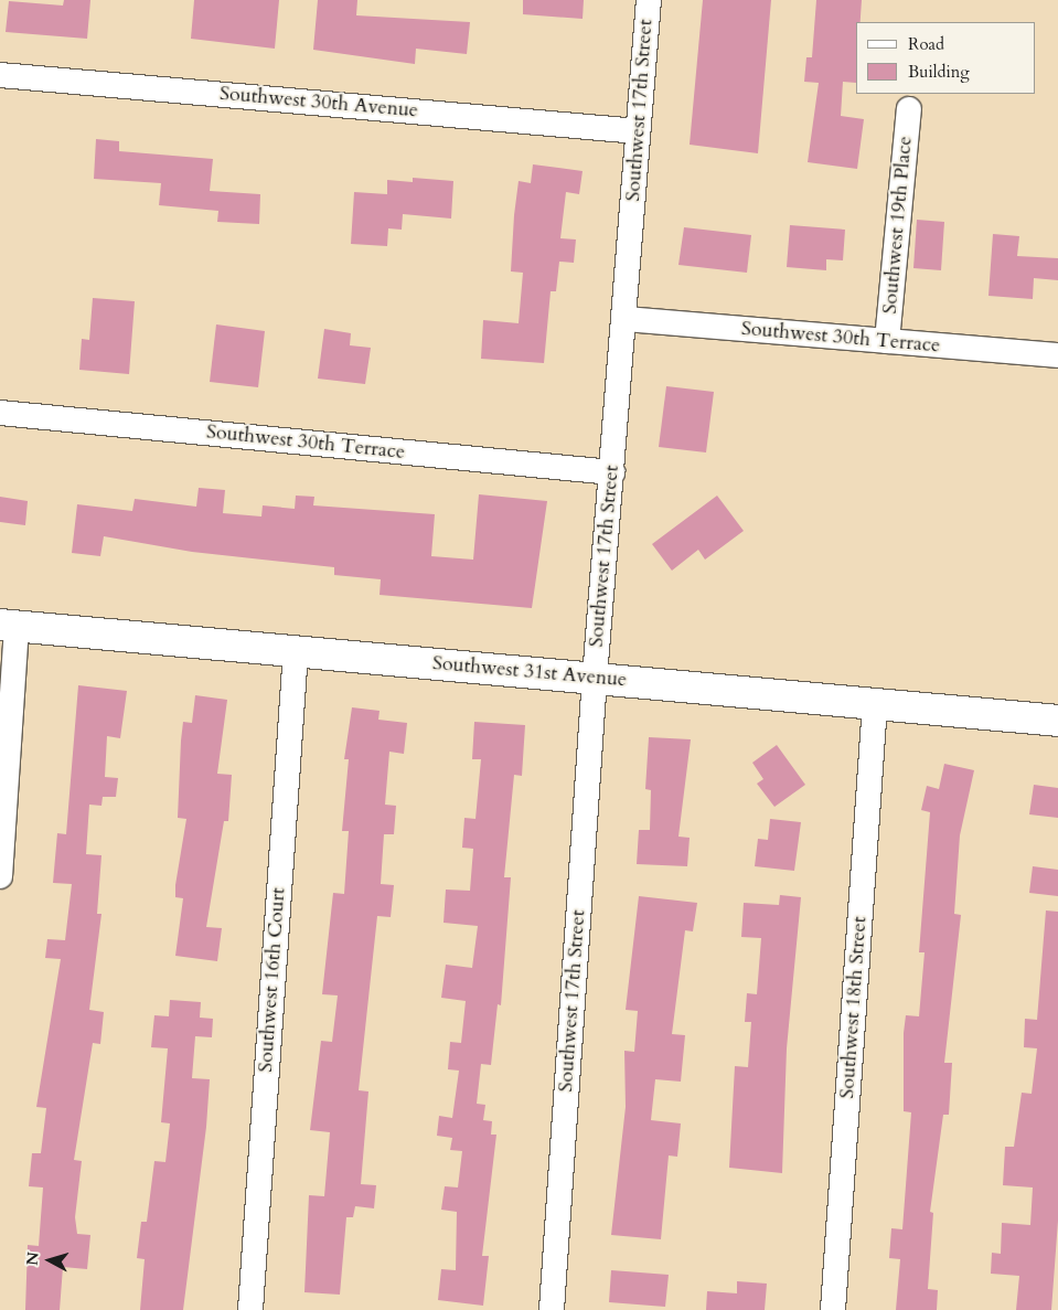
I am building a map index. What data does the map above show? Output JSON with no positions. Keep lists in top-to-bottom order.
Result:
{
  "streets": {
    "street": [
      "Southwest 30th Avenue",
      "Southwest 17th Street",
      "Southwest 19th Place",
      "Southwest 30th Terrace",
      "Southwest 31st Avenue",
      "Southwest 16th Court",
      "Southwest 18th Street"
    ]
  },
  "crossings": [
    ["Southwest 30th Avenue", "Southwest 17th Street"],
    ["Southwest 17th Street", "Southwest 30th Terrace"],
    ["Southwest 17th Street", "Southwest 31st Avenue"],
    ["Southwest 19th Place", "Southwest 30th Terrace"],
    ["Southwest 31st Avenue", "Southwest 16th Court"],
    ["Southwest 31st Avenue", "Southwest 18th Street"]
  ],
  "legend": ["Road", "Building"],
  "north": "left"
}
